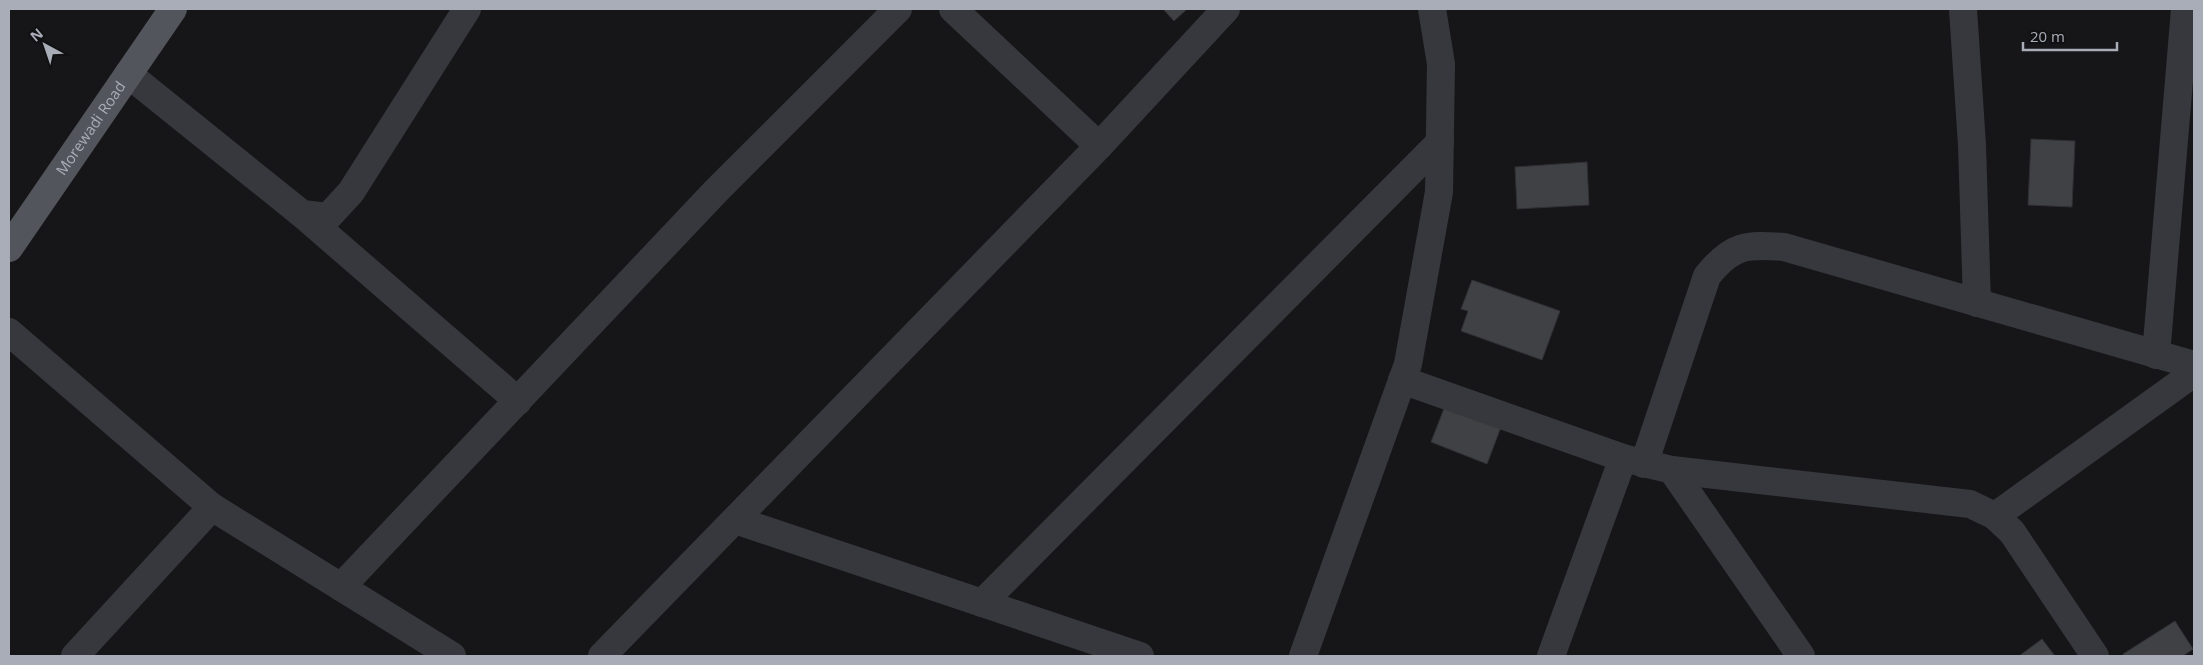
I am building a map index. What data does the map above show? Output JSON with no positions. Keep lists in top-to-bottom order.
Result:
{
  "streets": {
    "main road": ["Morewadi Road"]
  },
  "scale_bar": "20 m",
  "north": "top left"
}
